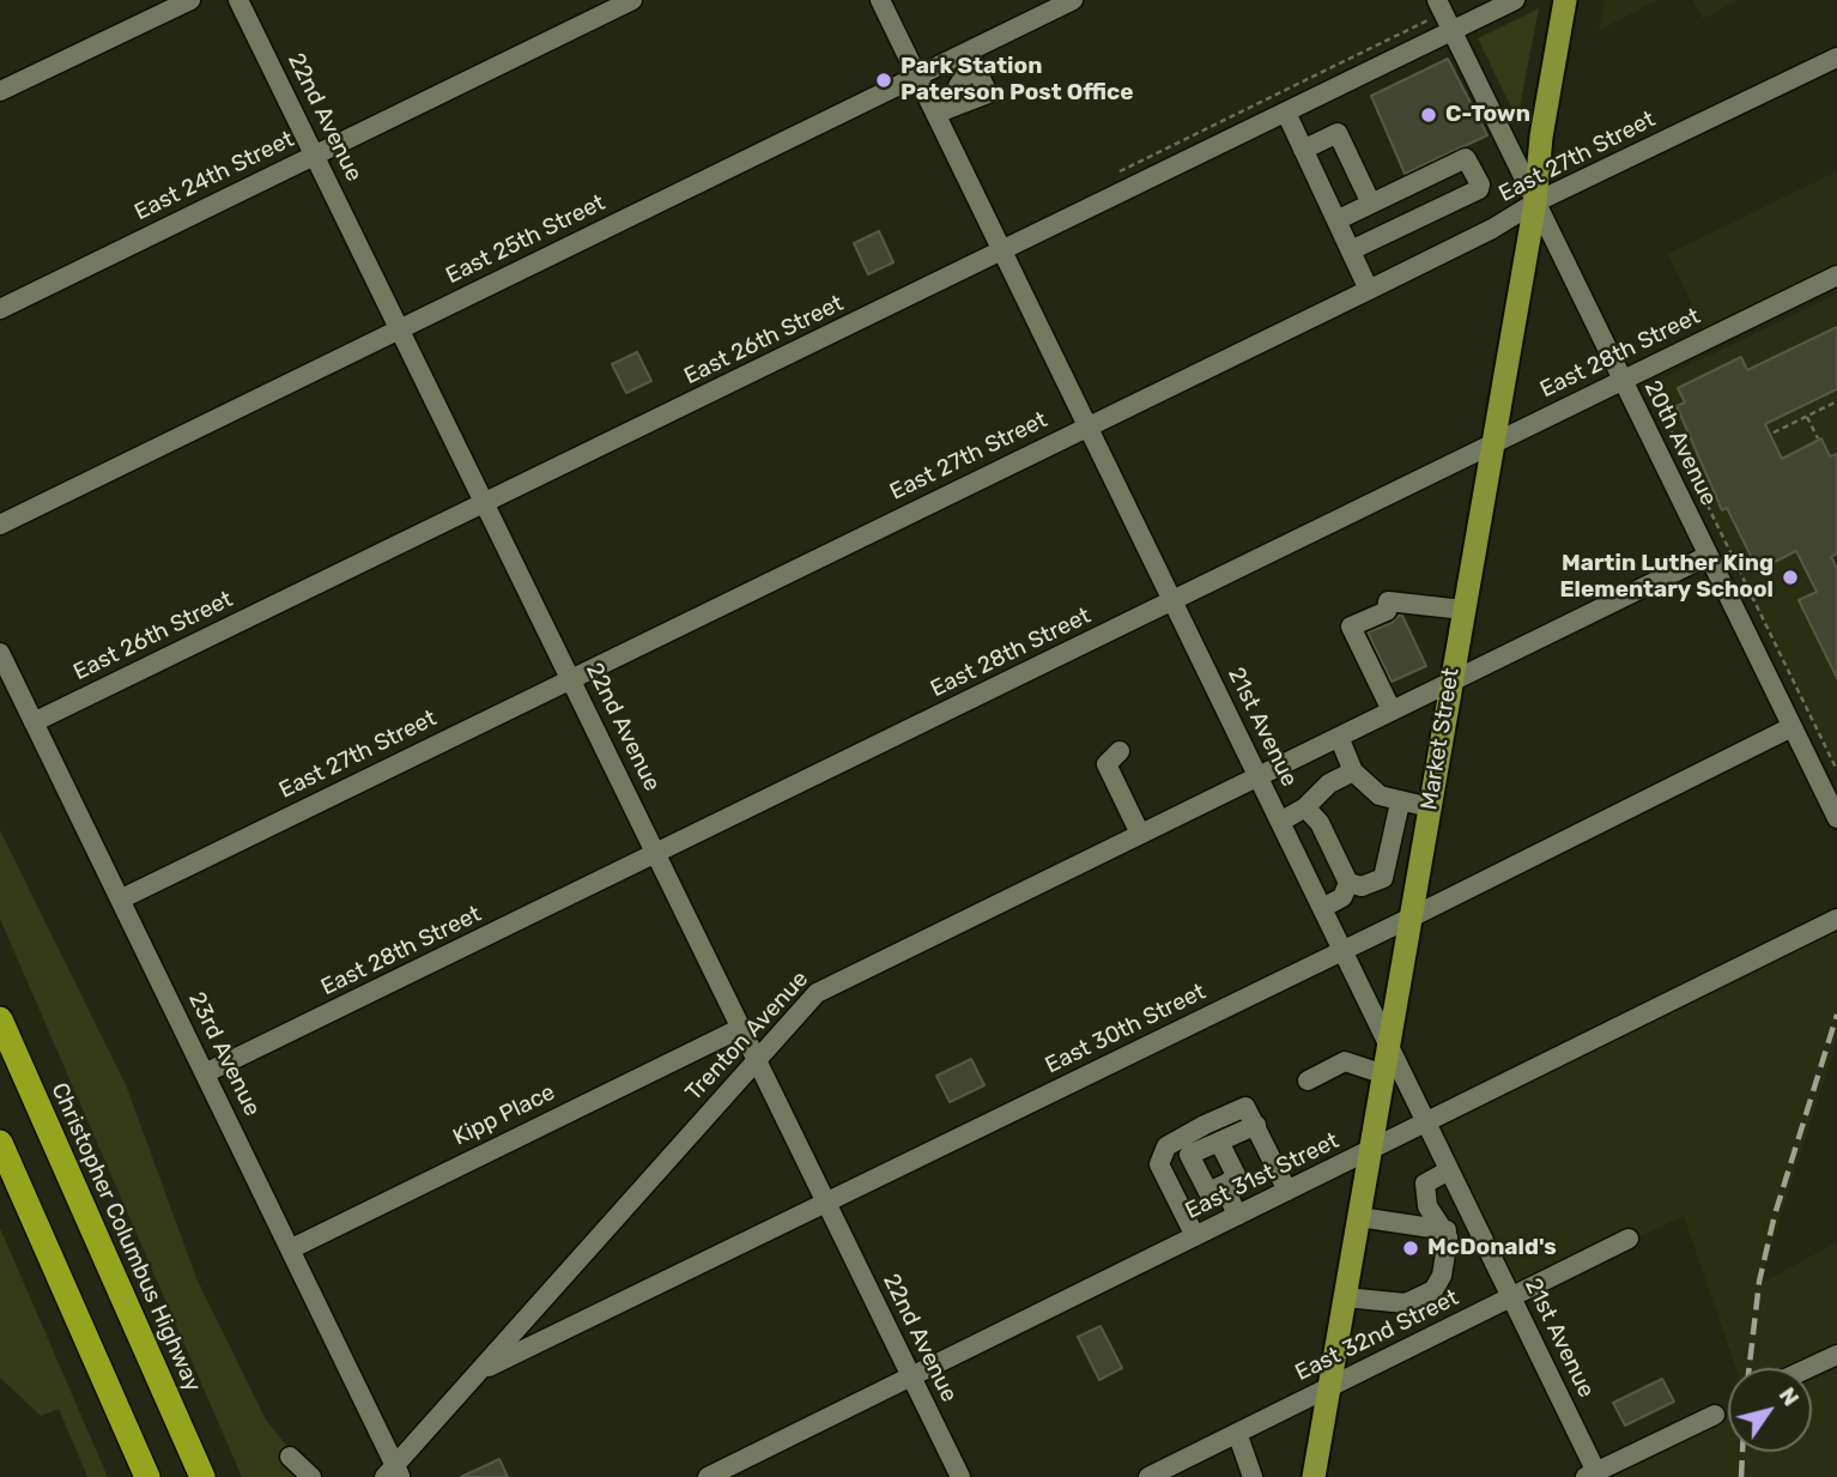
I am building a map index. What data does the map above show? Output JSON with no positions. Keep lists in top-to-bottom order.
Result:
{
  "streets": {
    "highway": ["Christopher Columbus Highway"],
    "main road": ["Market Street"],
    "street": [
      "22nd Avenue",
      "East 27th Street",
      "East 24th Street",
      "East 25th Street",
      "East 26th Street",
      "East 28th Street",
      "20th Avenue",
      "21st Avenue",
      "East 30th Street",
      "Trenton Avenue",
      "23rd Avenue",
      "Kipp Place",
      "East 31st Street",
      "East 32nd Street"
    ]
  },
  "crossings": [
    ["22nd Avenue", "East 27th Street"],
    ["22nd Avenue", "East 24th Street"],
    ["22nd Avenue", "East 25th Street"],
    ["22nd Avenue", "East 26th Street"],
    ["22nd Avenue", "East 28th Street"],
    ["22nd Avenue", "East 30th Street"],
    ["22nd Avenue", "Trenton Avenue"],
    ["22nd Avenue", "Kipp Place"],
    ["22nd Avenue", "East 31st Street"],
    ["East 27th Street", "20th Avenue"],
    ["East 27th Street", "21st Avenue"],
    ["East 27th Street", "Market Street"],
    ["East 27th Street", "23rd Avenue"],
    ["East 25th Street", "21st Avenue"],
    ["East 26th Street", "20th Avenue"],
    ["East 26th Street", "21st Avenue"],
    ["East 26th Street", "23rd Avenue"],
    ["East 28th Street", "20th Avenue"],
    ["East 28th Street", "21st Avenue"],
    ["East 28th Street", "Market Street"],
    ["East 28th Street", "23rd Avenue"],
    ["20th Avenue", "Market Street"],
    ["20th Avenue", "East 30th Street"],
    ["20th Avenue", "Trenton Avenue"],
    ["21st Avenue", "Market Street"],
    ["21st Avenue", "East 30th Street"],
    ["21st Avenue", "Trenton Avenue"],
    ["21st Avenue", "East 31st Street"],
    ["21st Avenue", "East 32nd Street"],
    ["Market Street", "East 30th Street"],
    ["Market Street", "Trenton Avenue"],
    ["Market Street", "East 31st Street"],
    ["Market Street", "East 32nd Street"],
    ["East 30th Street", "Trenton Avenue"],
    ["Trenton Avenue", "23rd Avenue"],
    ["23rd Avenue", "Kipp Place"]
  ],
  "places": [
    "Park Station Paterson Post Office",
    "C-Town",
    "Martin Luther King Elementary School",
    "McDonald's"
  ],
  "north": "top right"
}
